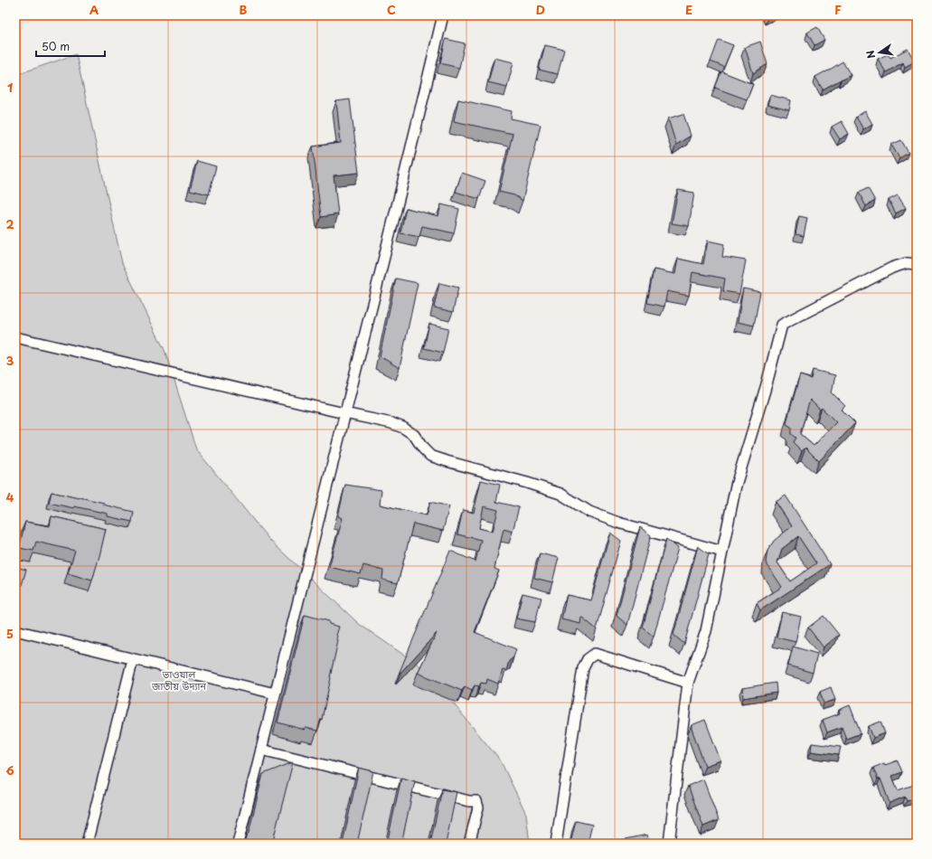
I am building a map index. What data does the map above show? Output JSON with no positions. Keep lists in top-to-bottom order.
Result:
{
  "parks": ["ভাওয়াল জাতীয় উদ্যান"],
  "scale_bar": "50 m",
  "north": "left",
  "grid": {
    "columns": [
      "A",
      "B",
      "C",
      "D",
      "E",
      "F"
    ],
    "rows": [
      "1",
      "2",
      "3",
      "4",
      "5",
      "6"
    ]
  }
}
